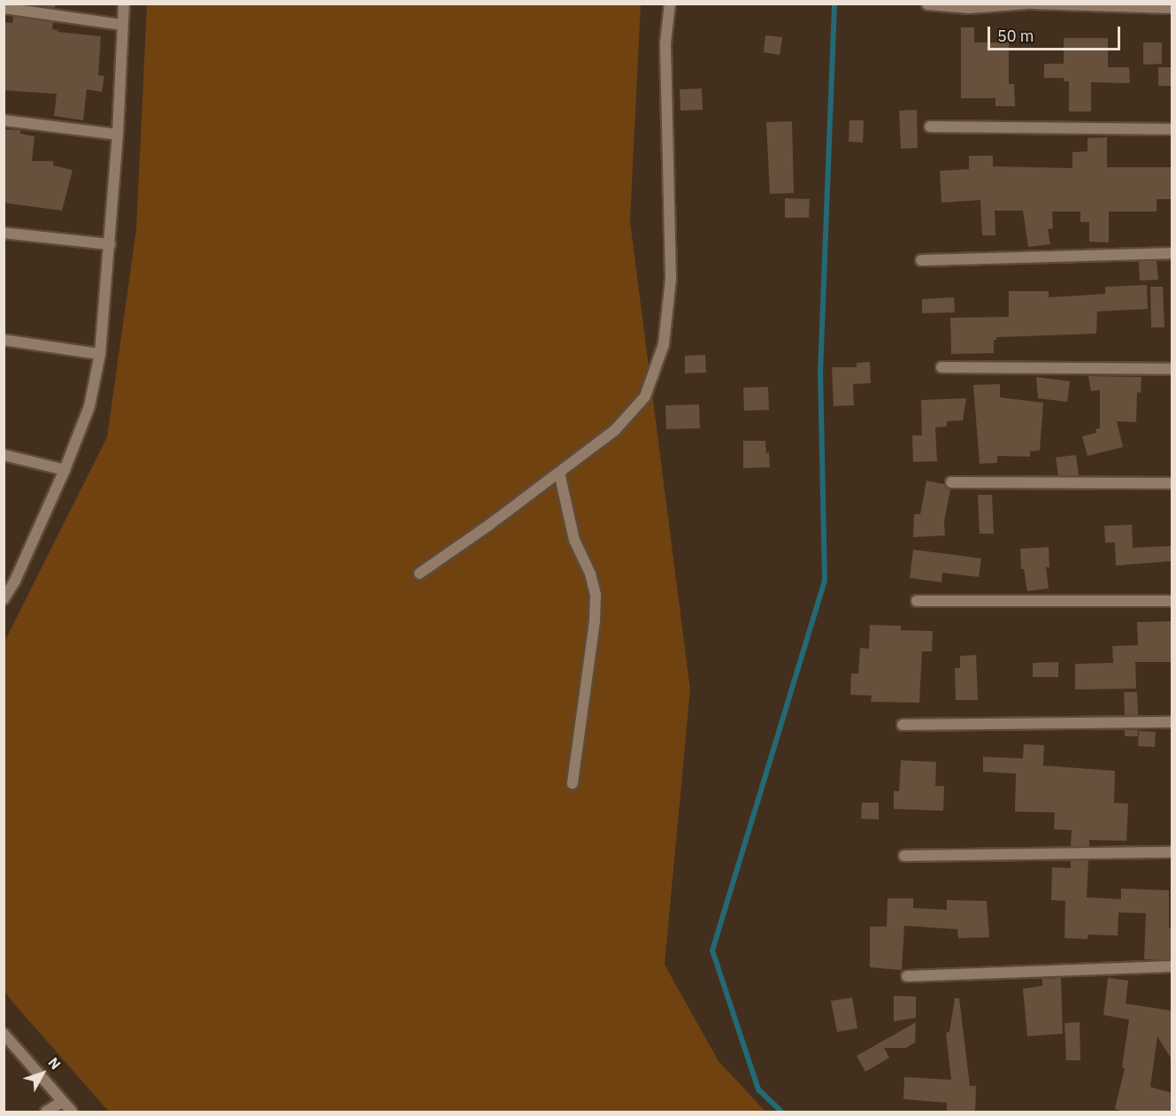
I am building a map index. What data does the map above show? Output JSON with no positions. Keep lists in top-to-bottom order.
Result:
{
  "scale_bar": "50 m",
  "north": "top right"
}
